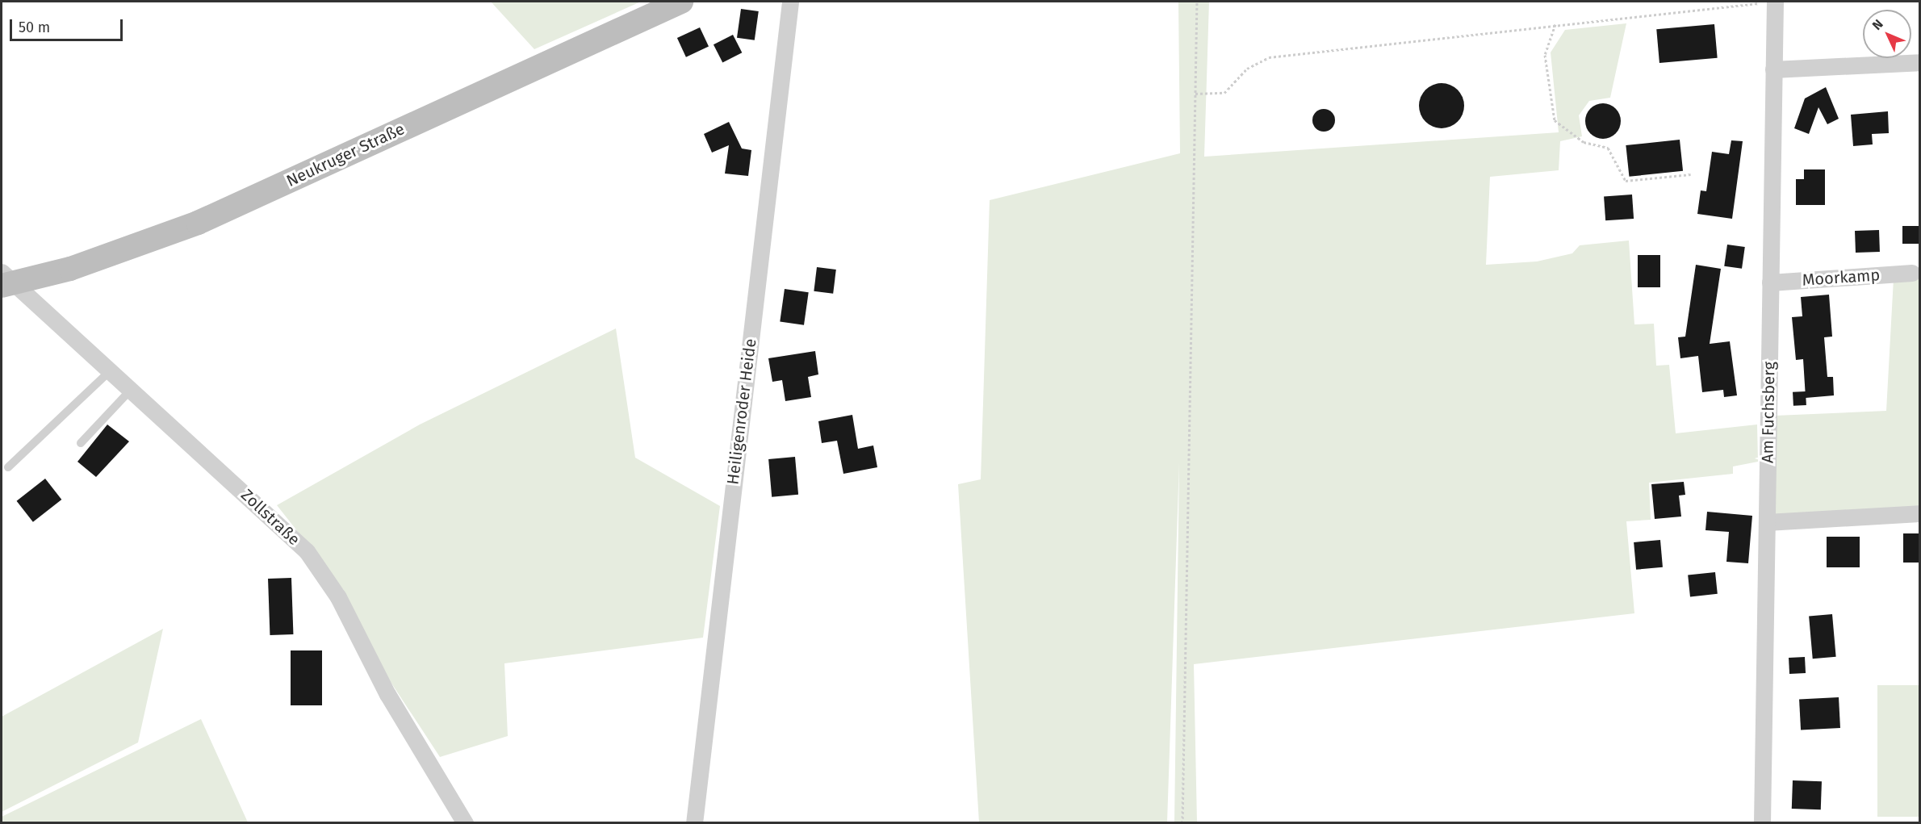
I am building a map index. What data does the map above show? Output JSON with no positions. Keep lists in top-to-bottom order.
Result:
{
  "streets": {
    "street": [
      "Neukruger Straße",
      "Moorkamp",
      "Heiligenroder Heide",
      "Am Fuchsberg",
      "Zollstraße"
    ]
  },
  "crossings": [
    ["Neukruger Straße", "Zollstraße"],
    ["Moorkamp", "Am Fuchsberg"]
  ],
  "scale_bar": "50 m",
  "north": "top left"
}
